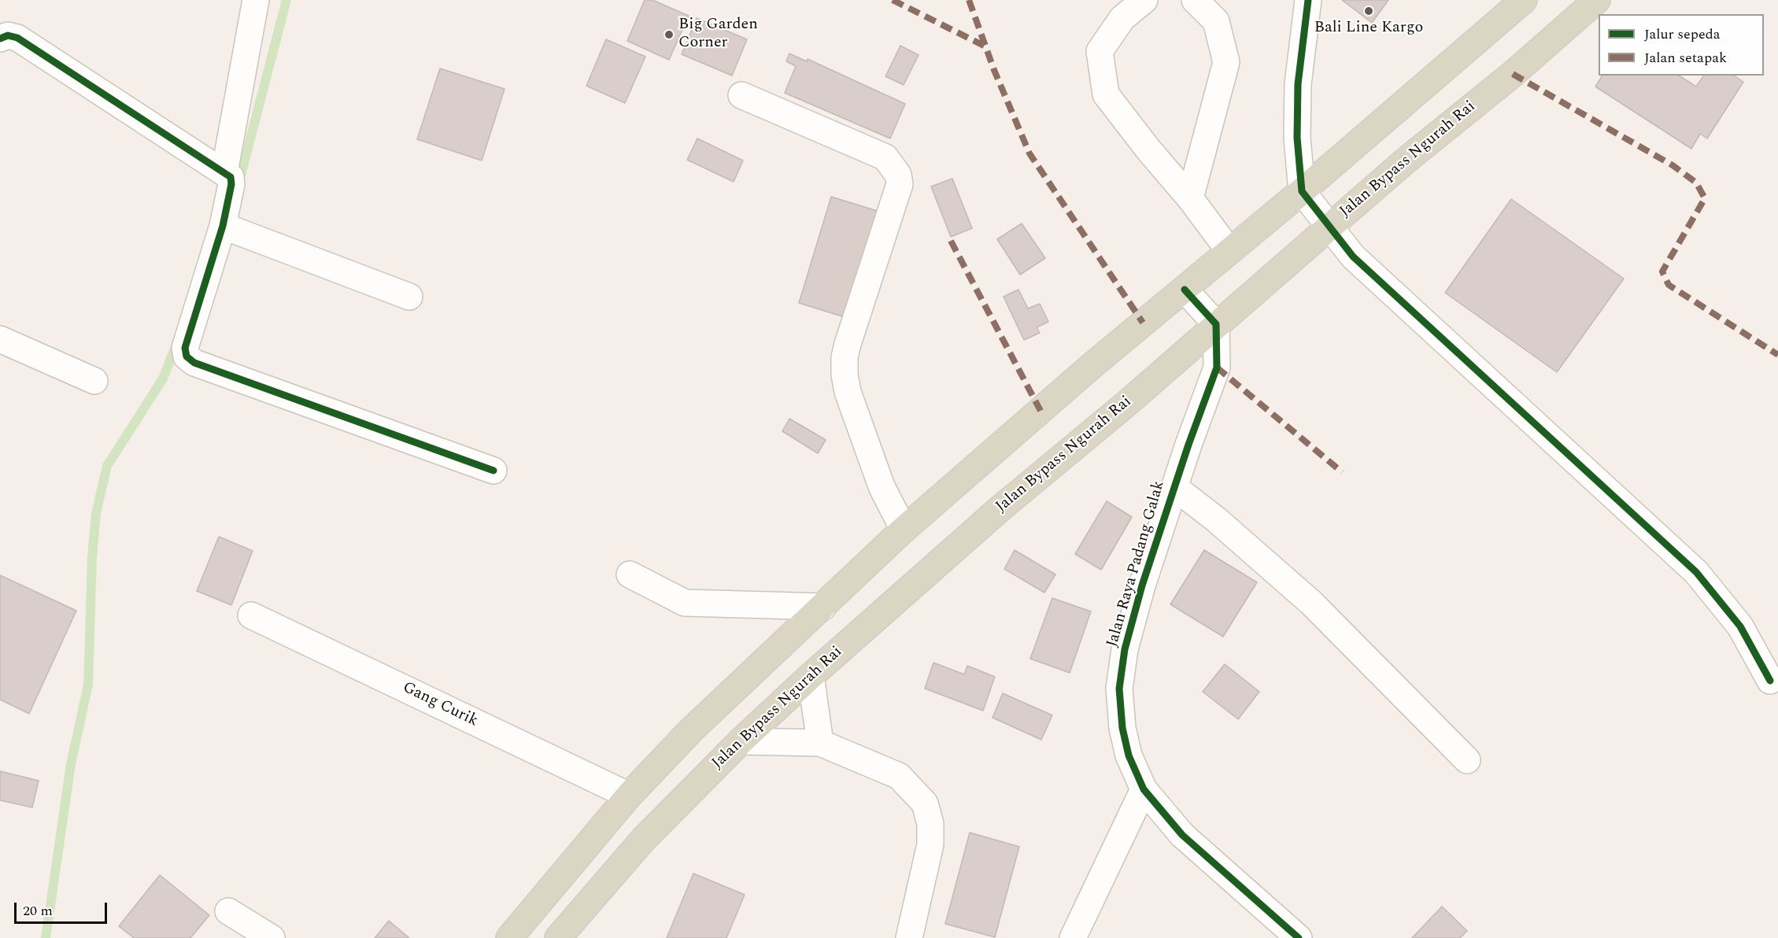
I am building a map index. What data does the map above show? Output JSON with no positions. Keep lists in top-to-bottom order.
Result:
{
  "streets": {
    "highway": ["Jalan Bypass Ngurah Rai"],
    "street": ["Jalan Raya Padang Galak", "Gang Curik"]
  },
  "crossings": [
    ["Jalan Bypass Ngurah Rai", "Jalan Raya Padang Galak"]
  ],
  "places": ["Bali Line Kargo", "Big Garden Corner"],
  "legend": ["Jalur sepeda", "Jalan setapak"],
  "scale_bar": "20 m"
}
